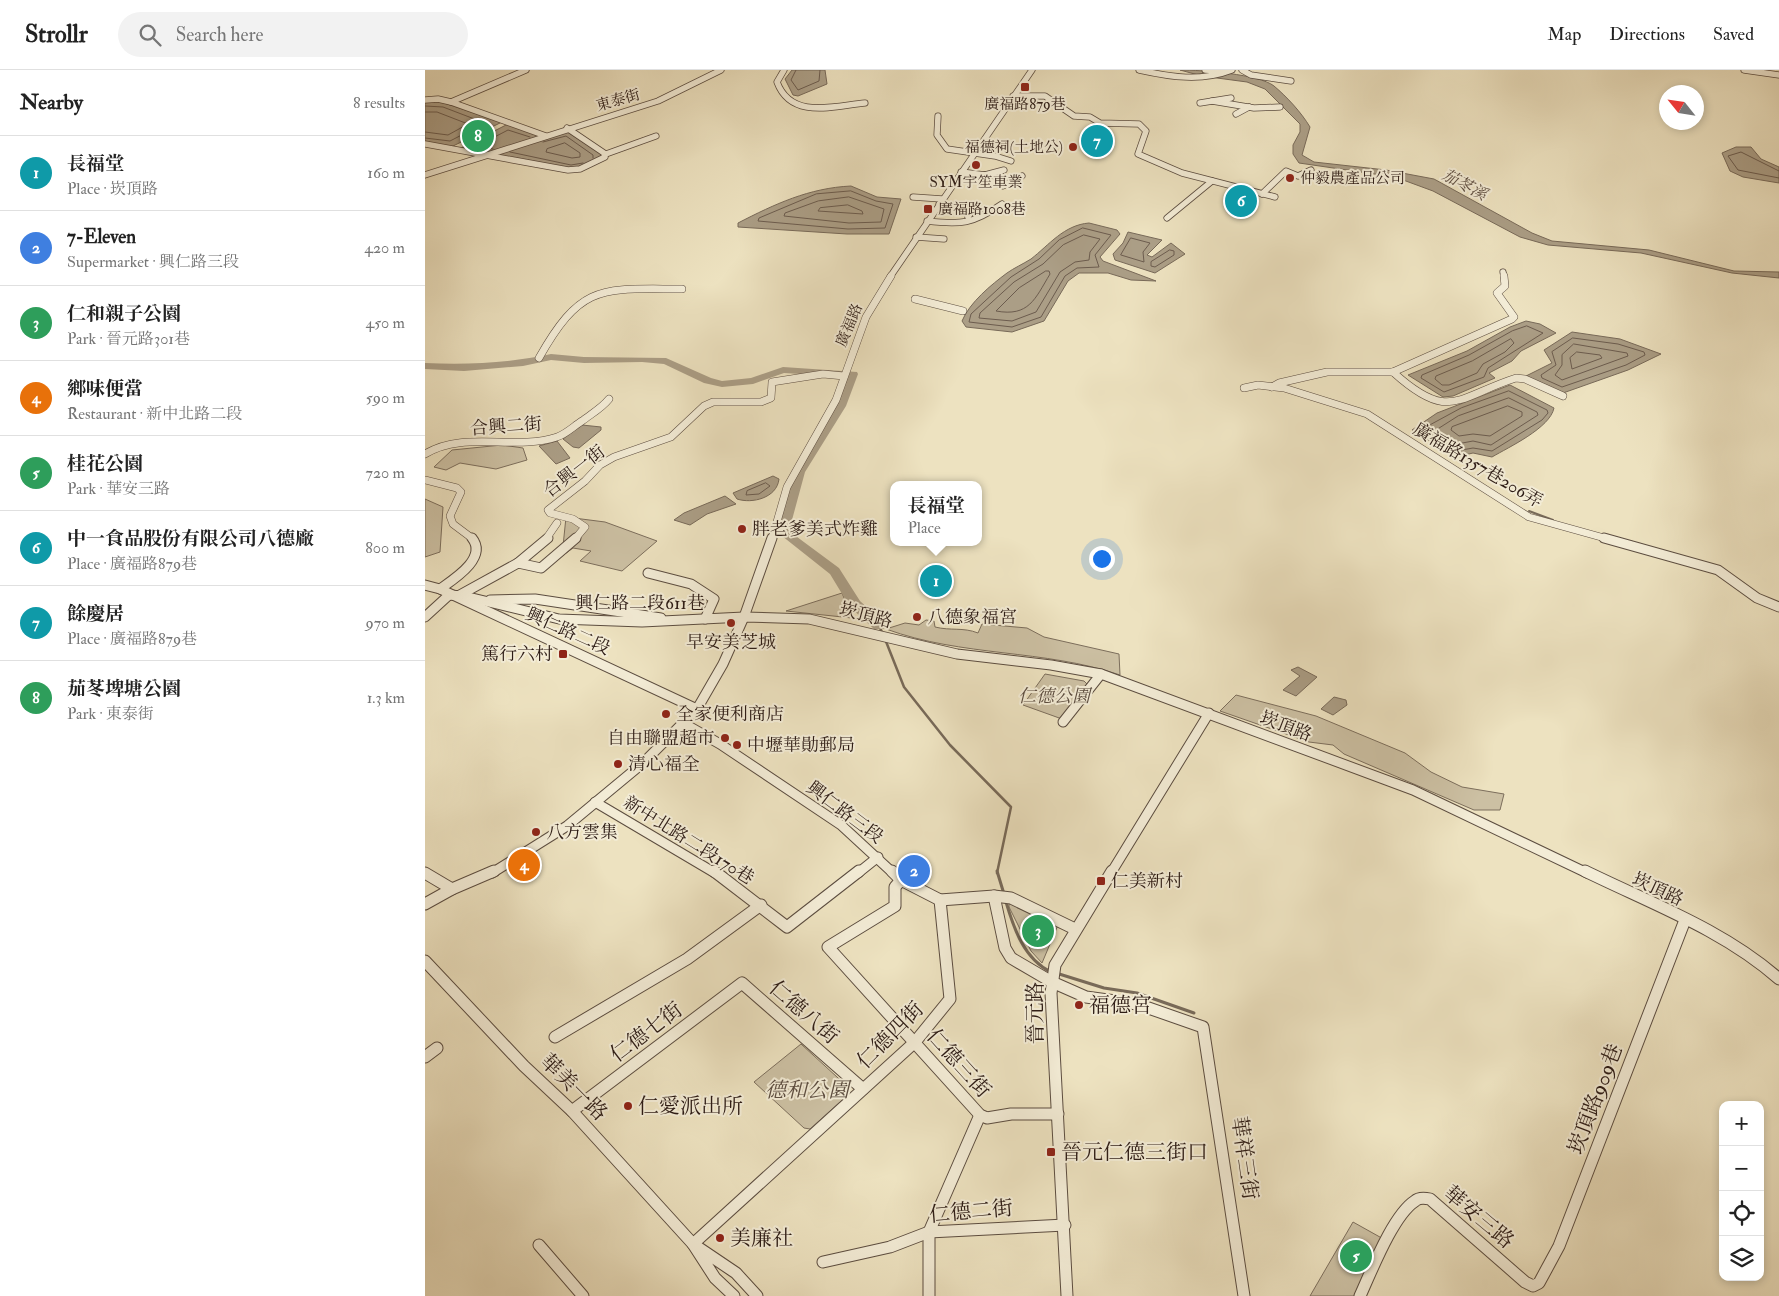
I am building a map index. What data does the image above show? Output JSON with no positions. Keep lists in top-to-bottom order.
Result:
{
  "streets": {
    "street": [
      "東泰街",
      "廣福路",
      "合興二街",
      "廣福路1357巷206弄",
      "合興一街",
      "興仁路二段611巷",
      "崁頂路",
      "興仁路二段",
      "興仁路三段",
      "新中北路二段170巷",
      "仁德八街",
      "晉元路",
      "仁德七街",
      "仁德四街",
      "仁德三街",
      "華美一路",
      "崁頂路909巷",
      "華祥三街",
      "仁德二街",
      "華安三路"
    ]
  },
  "crossings": [
    ["廣福路", "合興一街"],
    ["廣福路", "興仁路二段611巷"],
    ["廣福路", "崁頂路"],
    ["廣福路", "興仁路二段"],
    ["廣福路", "興仁路三段"],
    ["廣福路", "新中北路二段170巷"],
    ["興仁路二段611巷", "崁頂路"],
    ["興仁路二段611巷", "興仁路二段"],
    ["崁頂路", "晉元路"],
    ["崁頂路", "崁頂路909巷"],
    ["興仁路三段", "仁德四街"],
    ["興仁路三段", "仁德三街"],
    ["仁德八街", "仁德七街"],
    ["仁德八街", "仁德四街"],
    ["晉元路", "仁德三街"],
    ["晉元路", "華祥三街"],
    ["晉元路", "仁德二街"],
    ["仁德七街", "華美一路"],
    ["仁德四街", "仁德三街"],
    ["仁德四街", "華美一路"],
    ["崁頂路909巷", "華安三路"]
  ],
  "water": ["茄苳溪"],
  "parks": ["仁德公園", "德和公園"],
  "places": {
    "transit": [
      "廣福路879巷",
      "廣福路1008巷",
      "篤行六村",
      "仁美新村",
      "晉元仁德三街口"
    ],
    "other": [
      "福德祠(土地公)",
      "SYM宇笙車業",
      "仲毅農產品公司",
      "胖老爹美式炸雞",
      "八德象福宮",
      "早安美芝城",
      "全家便利商店",
      "自由聯盟超市",
      "中壢華勛郵局",
      "清心福全",
      "八方雲集",
      "福德宮",
      "仁愛派出所",
      "美廉社"
    ]
  },
  "north": "top left",
  "page": {
    "header": "Strollr",
    "search": "Search here",
    "nav": ["Map", "Directions", "Saved"],
    "heading": ["Nearby", "8 results"],
    "pins": [
      "8",
      "7",
      "6",
      "1",
      "4",
      "2",
      "3",
      "5"
    ],
    "list": [
      {
        "mark": "1",
        "name": "長福堂",
        "note": "Place · 崁頂路",
        "value": "160 m"
      },
      {
        "mark": "2",
        "name": "7-Eleven",
        "note": "Supermarket · 興仁路三段",
        "value": "420 m"
      },
      {
        "mark": "3",
        "name": "仁和親子公園",
        "note": "Park · 晉元路301巷",
        "value": "450 m"
      },
      {
        "mark": "4",
        "name": "鄉味便當",
        "note": "Restaurant · 新中北路二段",
        "value": "590 m"
      },
      {
        "mark": "5",
        "name": "桂花公園",
        "note": "Park · 華安三路",
        "value": "720 m"
      },
      {
        "mark": "6",
        "name": "中一食品股份有限公司八德廠",
        "note": "Place · 廣福路879巷",
        "value": "800 m"
      },
      {
        "mark": "7",
        "name": "餘慶居",
        "note": "Place · 廣福路879巷",
        "value": "970 m"
      },
      {
        "mark": "8",
        "name": "茄苳埤塘公園",
        "note": "Park · 東泰街",
        "value": "1.3 km"
      }
    ],
    "popup": ["長福堂", "Place"],
    "map_buttons": ["+", "−"]
  }
}
